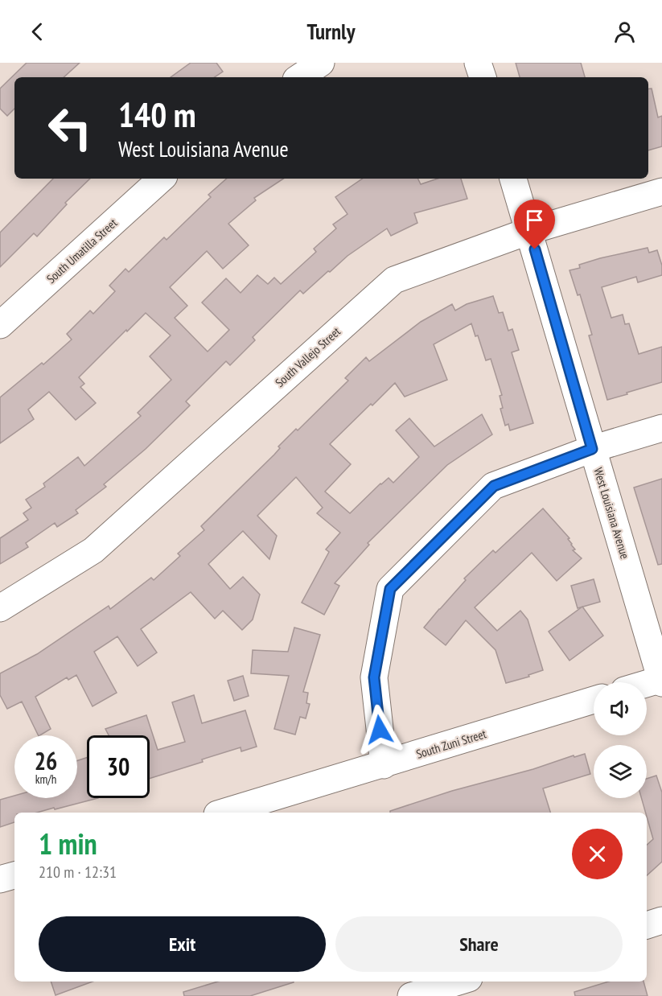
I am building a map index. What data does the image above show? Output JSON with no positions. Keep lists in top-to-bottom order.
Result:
{
  "streets": {
    "street": [
      "South Umatilla Street",
      "South Vallejo Street",
      "West Louisiana Avenue",
      "South Zuni Street"
    ]
  },
  "crossings": [
    ["South Vallejo Street", "West Louisiana Avenue"]
  ],
  "page": {
    "header": "Turnly",
    "turn": ["140 m", "West Louisiana Avenue"],
    "speed": "26 km/h",
    "limit": "30",
    "heading": ["1 min", "210 m · 12:31"],
    "buttons": ["Exit", "Share"]
  }
}
